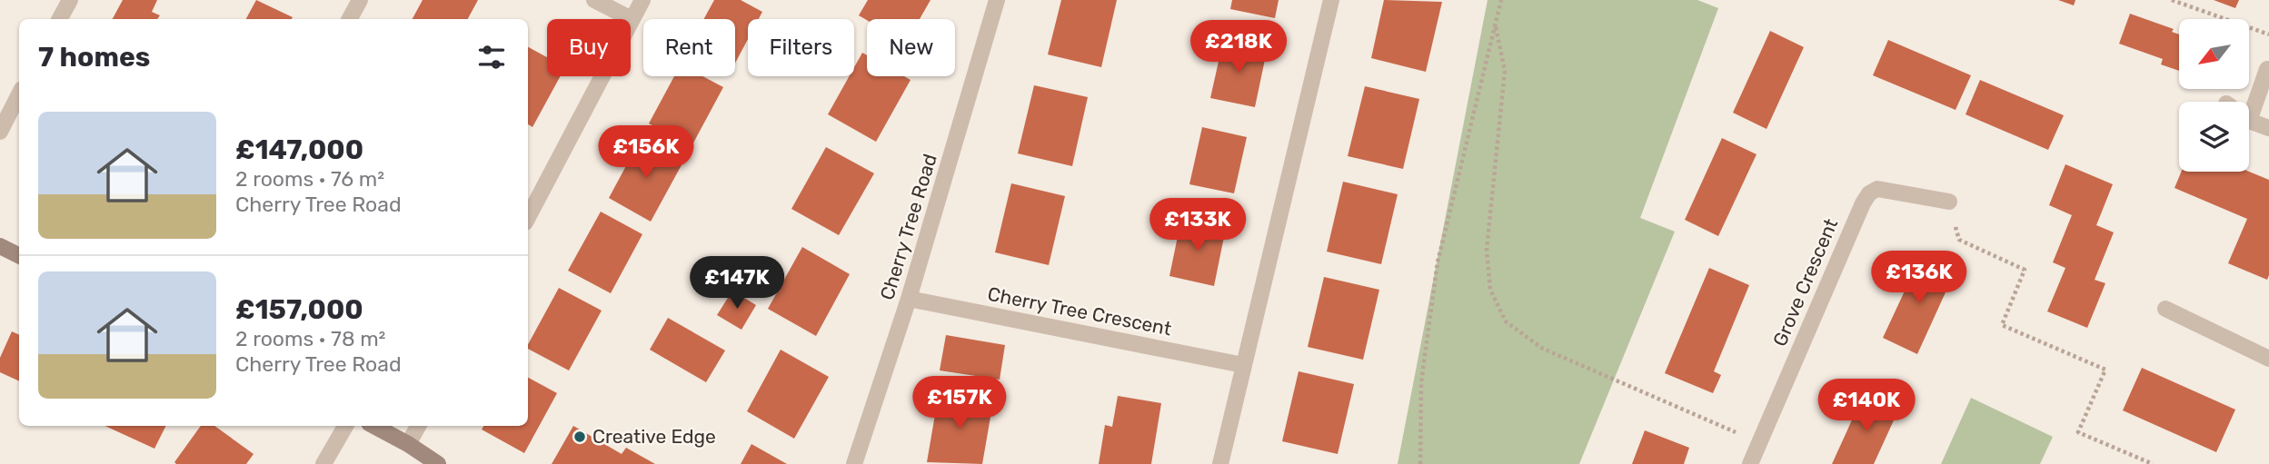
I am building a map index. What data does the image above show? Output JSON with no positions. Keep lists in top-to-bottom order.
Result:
{
  "streets": {
    "street": ["Cherry Tree Road", "Grove Crescent", "Cherry Tree Crescent"]
  },
  "crossings": [
    ["Cherry Tree Road", "Cherry Tree Crescent"]
  ],
  "places": ["Creative Edge"],
  "north": "bottom left",
  "page": {
    "chip": [
      "Buy",
      "Rent",
      "Filters",
      "New"
    ],
    "heading": "7 homes",
    "price": [
      "£218K",
      "£156K",
      "£133K",
      "£136K",
      "£147K",
      "£157K",
      "£140K"
    ],
    "list": [
      {
        "name": "£147,000",
        "note": "2 rooms · 76 m² · Cherry Tree Road"
      },
      {
        "name": "£157,000",
        "note": "2 rooms · 78 m² · Cherry Tree Road"
      }
    ]
  }
}
